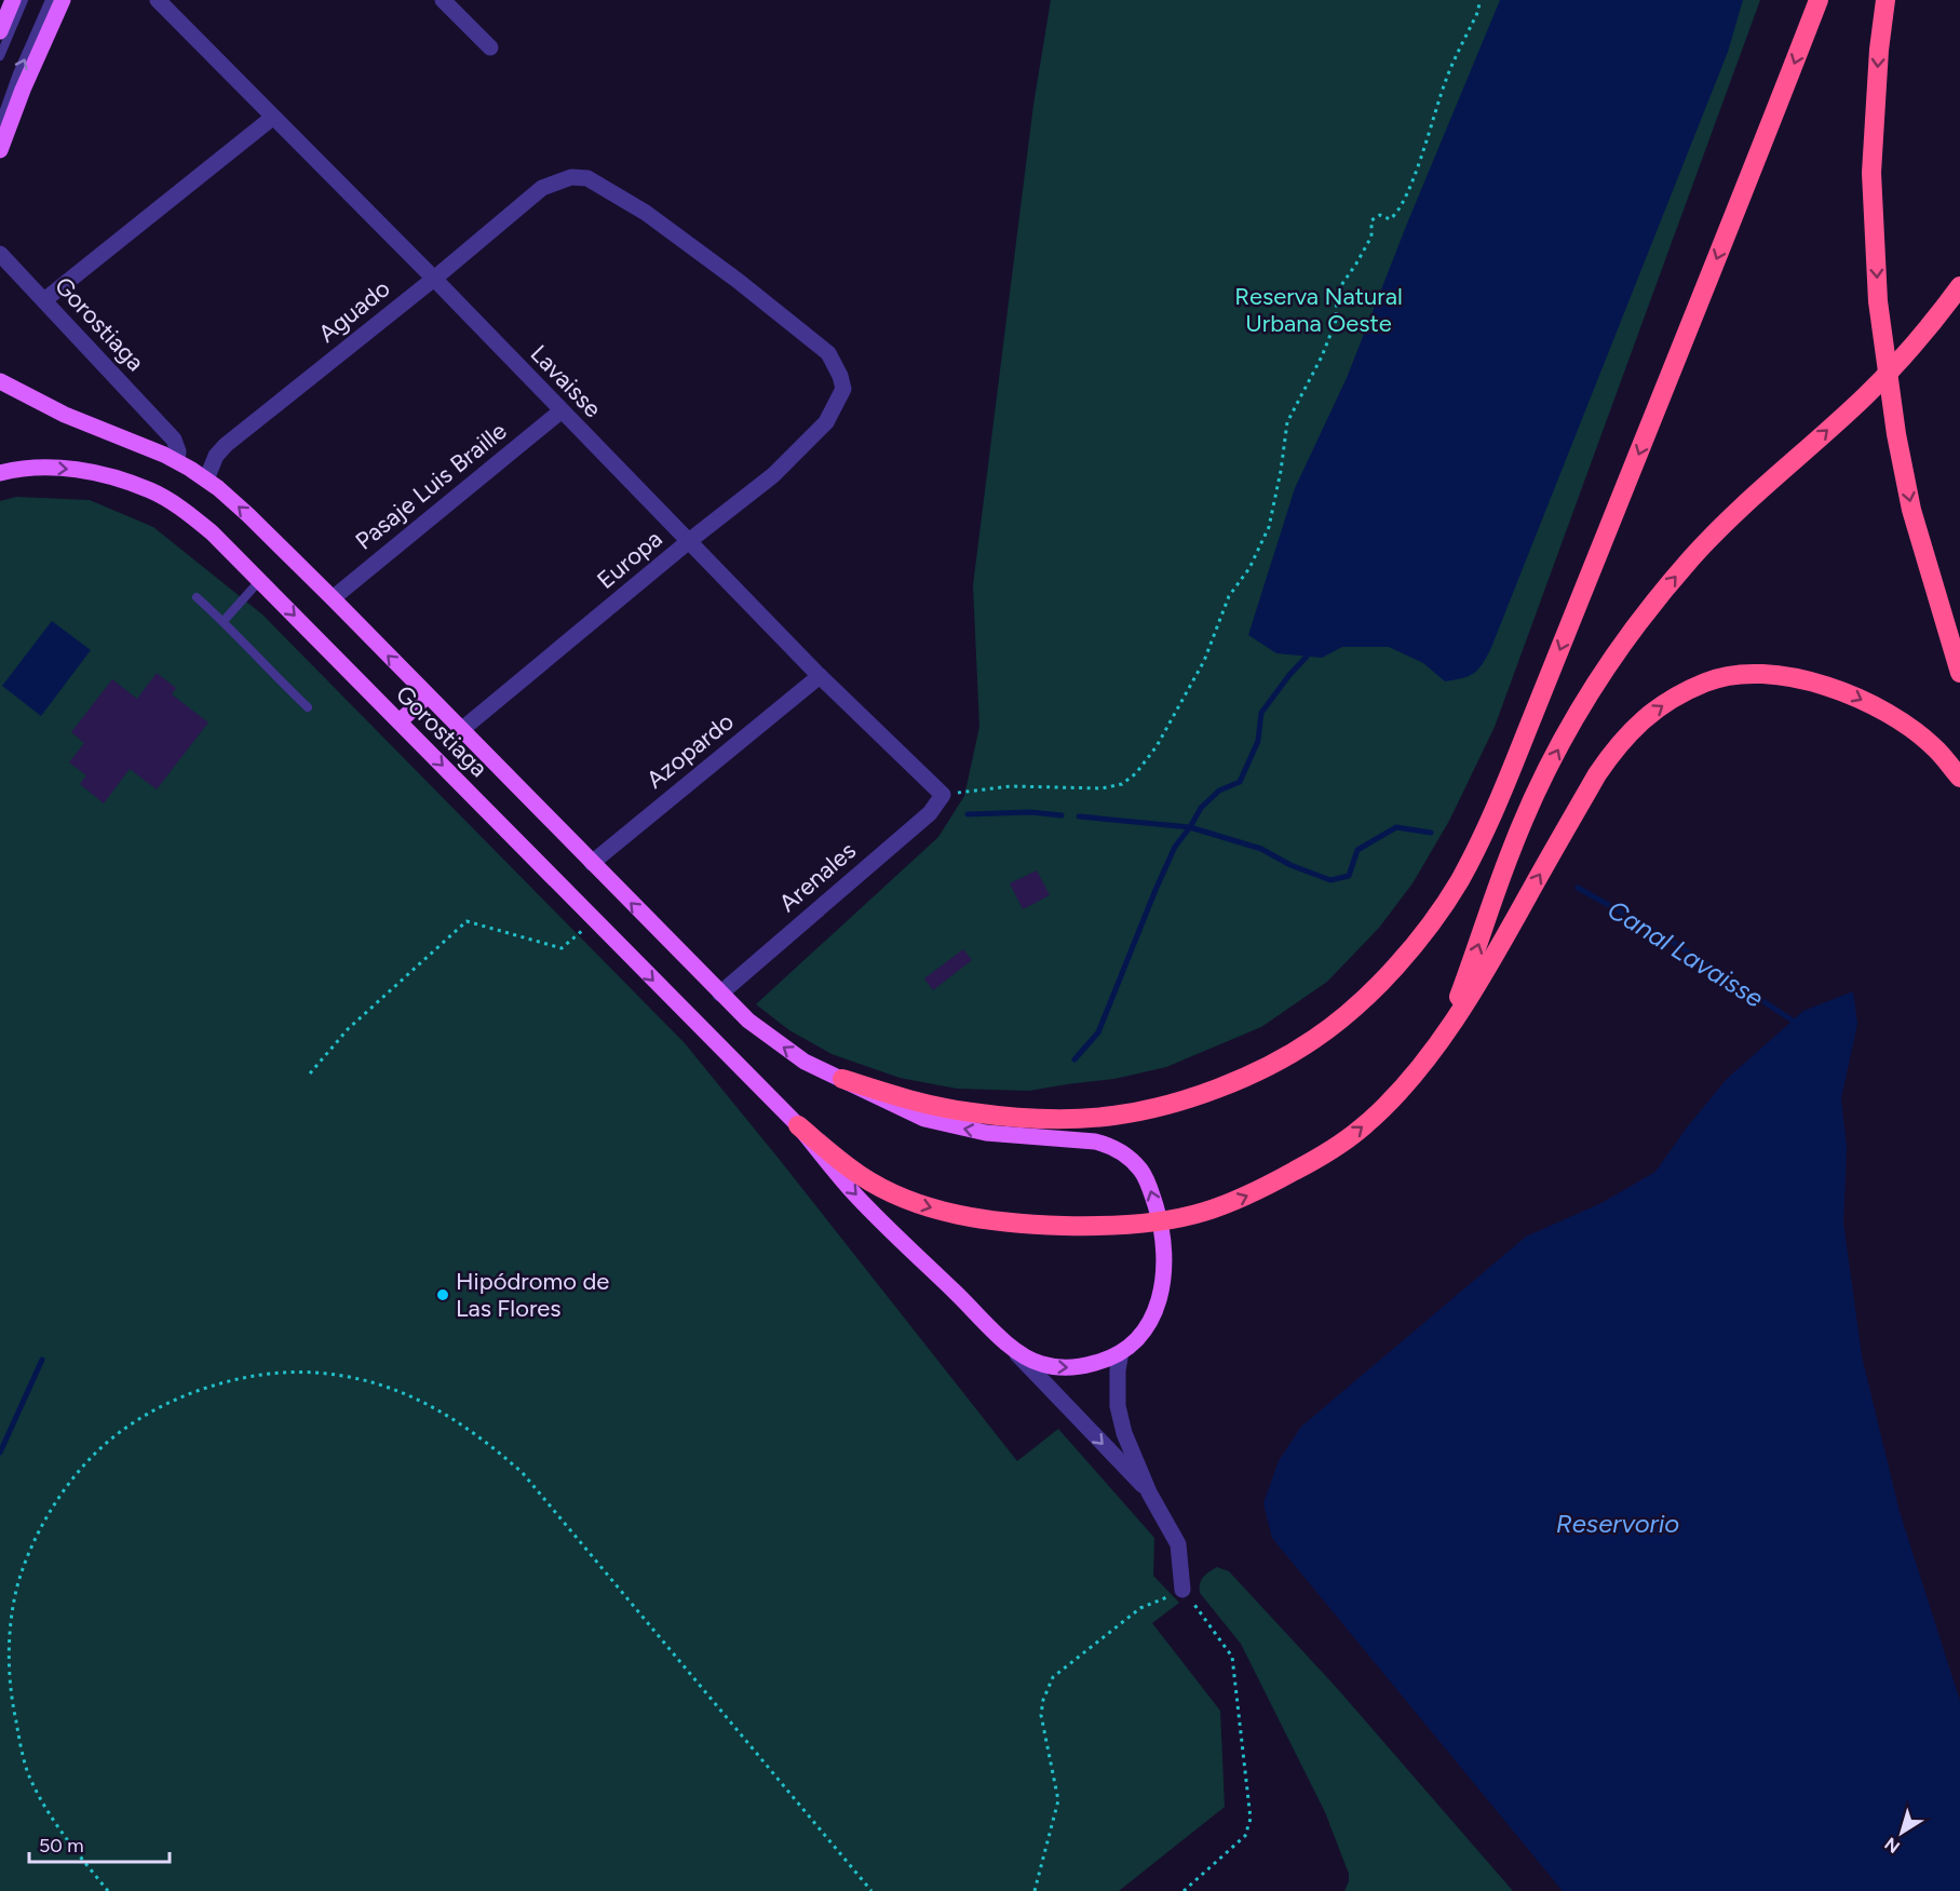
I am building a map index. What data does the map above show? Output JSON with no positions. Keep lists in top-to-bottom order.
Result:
{
  "streets": {
    "main road": ["Gorostiaga"],
    "street": [
      "Aguado",
      "Lavaisse",
      "Pasaje Luis Braille",
      "Europa",
      "Azopardo",
      "Arenales"
    ]
  },
  "crossings": [
    ["Aguado", "Gorostiaga"],
    ["Aguado", "Lavaisse"],
    ["Aguado", "Europa"],
    ["Gorostiaga", "Pasaje Luis Braille"],
    ["Gorostiaga", "Europa"],
    ["Gorostiaga", "Azopardo"],
    ["Gorostiaga", "Arenales"],
    ["Lavaisse", "Pasaje Luis Braille"],
    ["Lavaisse", "Europa"],
    ["Lavaisse", "Azopardo"],
    ["Lavaisse", "Arenales"]
  ],
  "water": ["Canal Lavaisse", "Reservorio"],
  "parks": ["Reserva Natural Urbana Oeste"],
  "places": ["Hipódromo de Las Flores"],
  "scale_bar": "50 m",
  "north": "bottom left"
}
